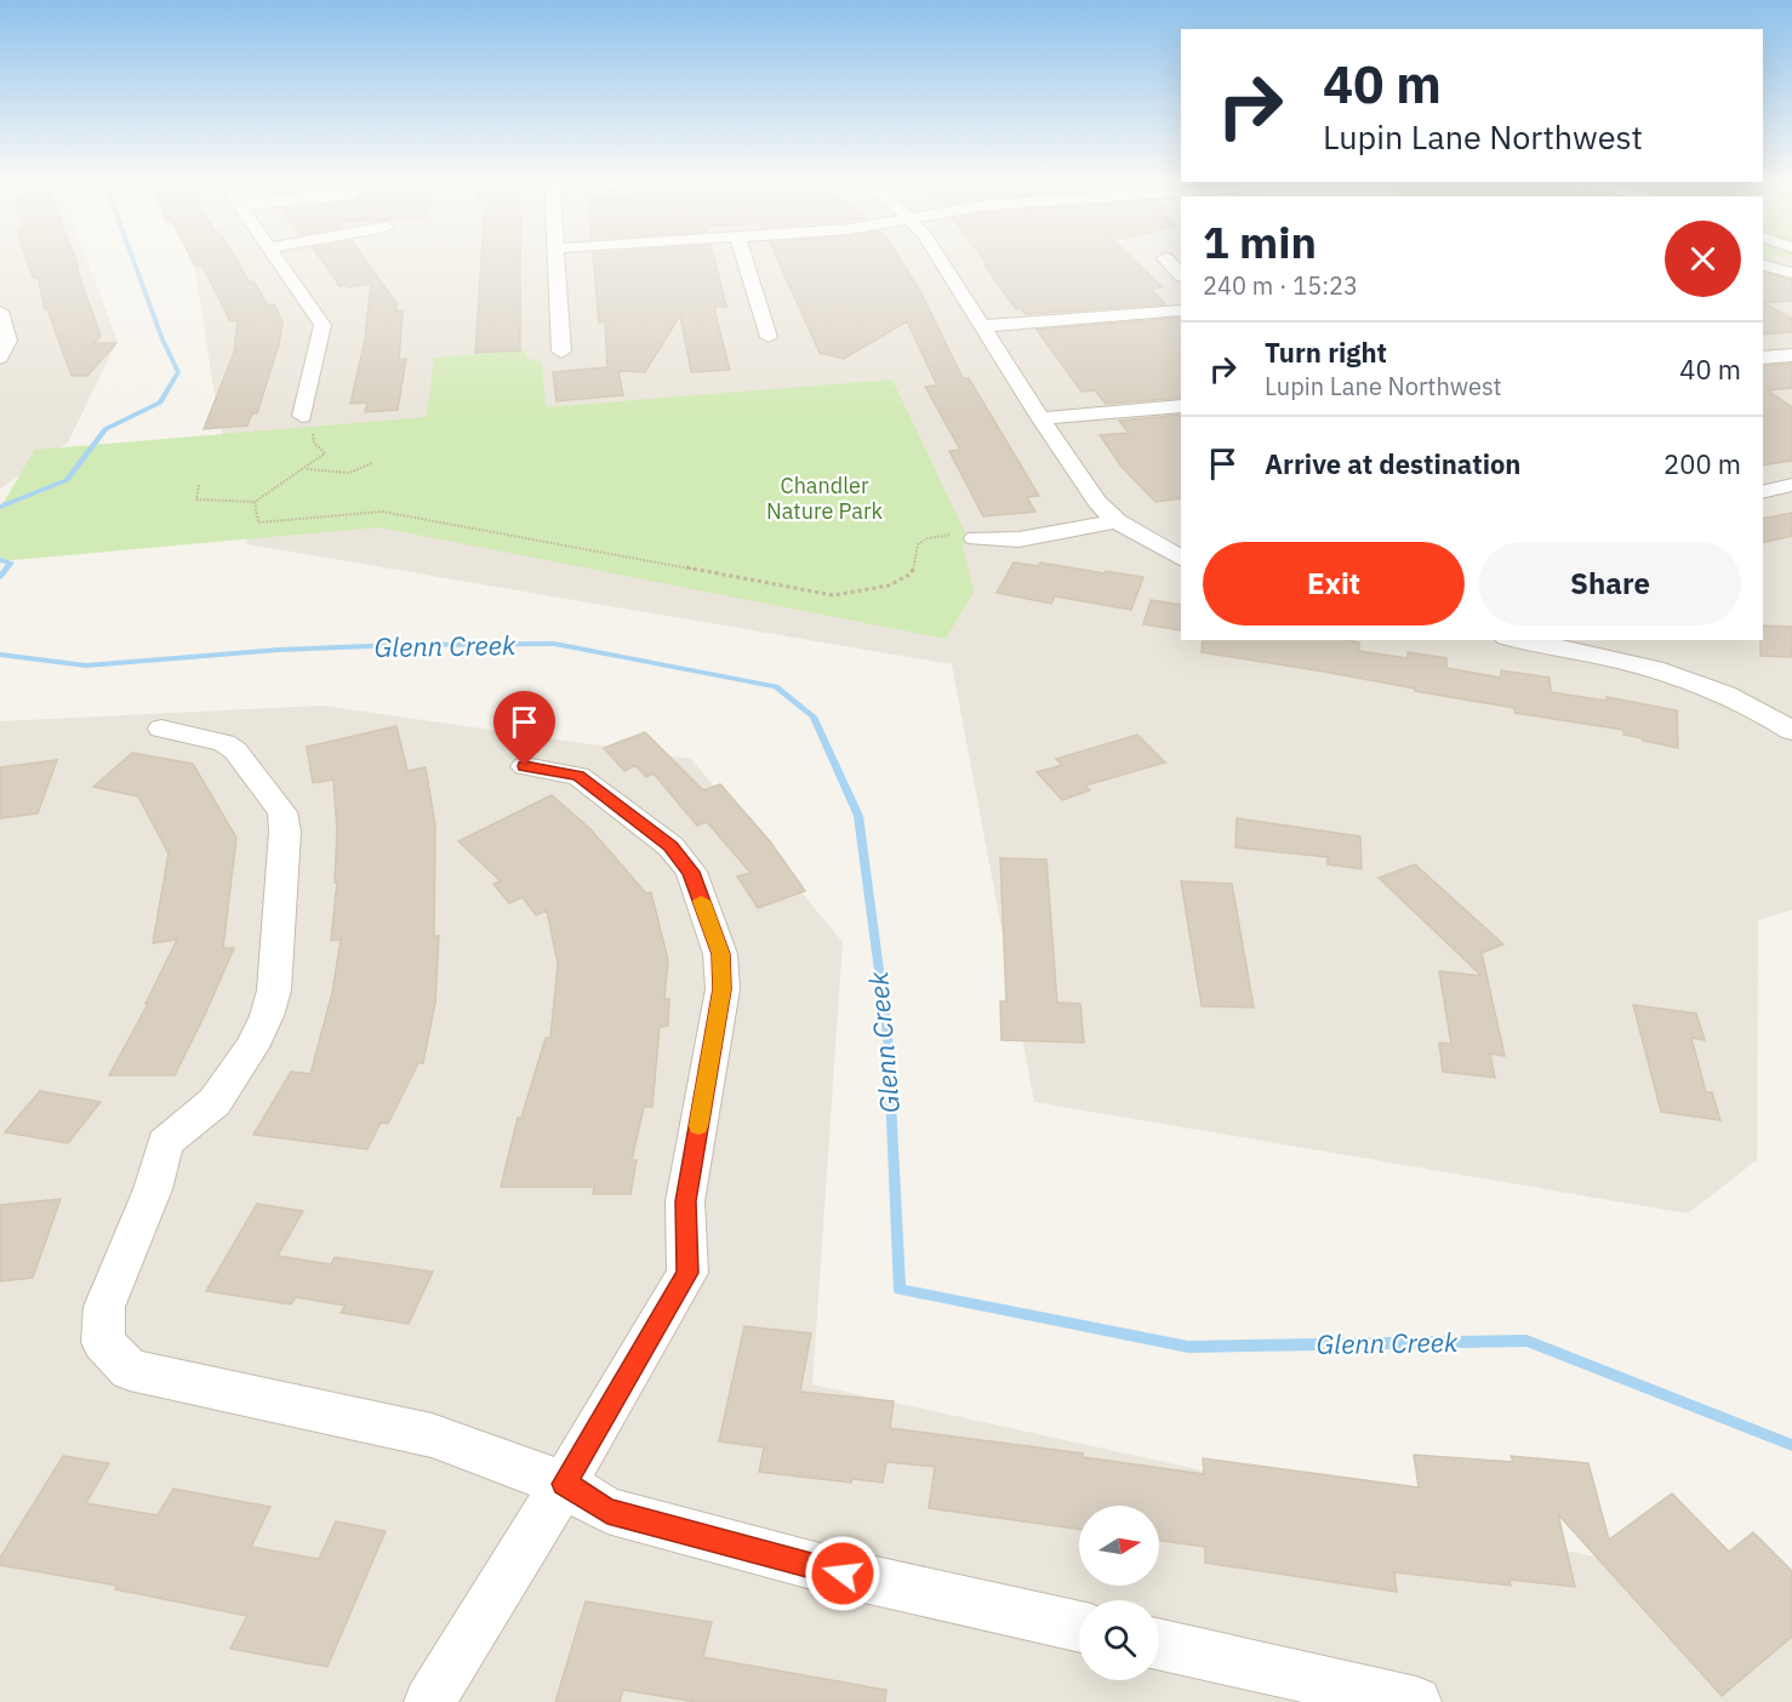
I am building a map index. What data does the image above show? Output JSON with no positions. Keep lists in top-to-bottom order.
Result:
{
  "water": ["Glenn Creek"],
  "parks": ["Chandler Nature Park"],
  "north": "right",
  "page": {
    "turn": ["40 m", "Lupin Lane Northwest"],
    "heading": ["1 min", "240 m · 15:23"],
    "list": [
      {
        "name": "Turn right",
        "note": "Lupin Lane Northwest",
        "value": "40 m"
      },
      {
        "name": "Arrive at destination",
        "value": "200 m"
      }
    ],
    "buttons": ["Exit", "Share"]
  }
}
